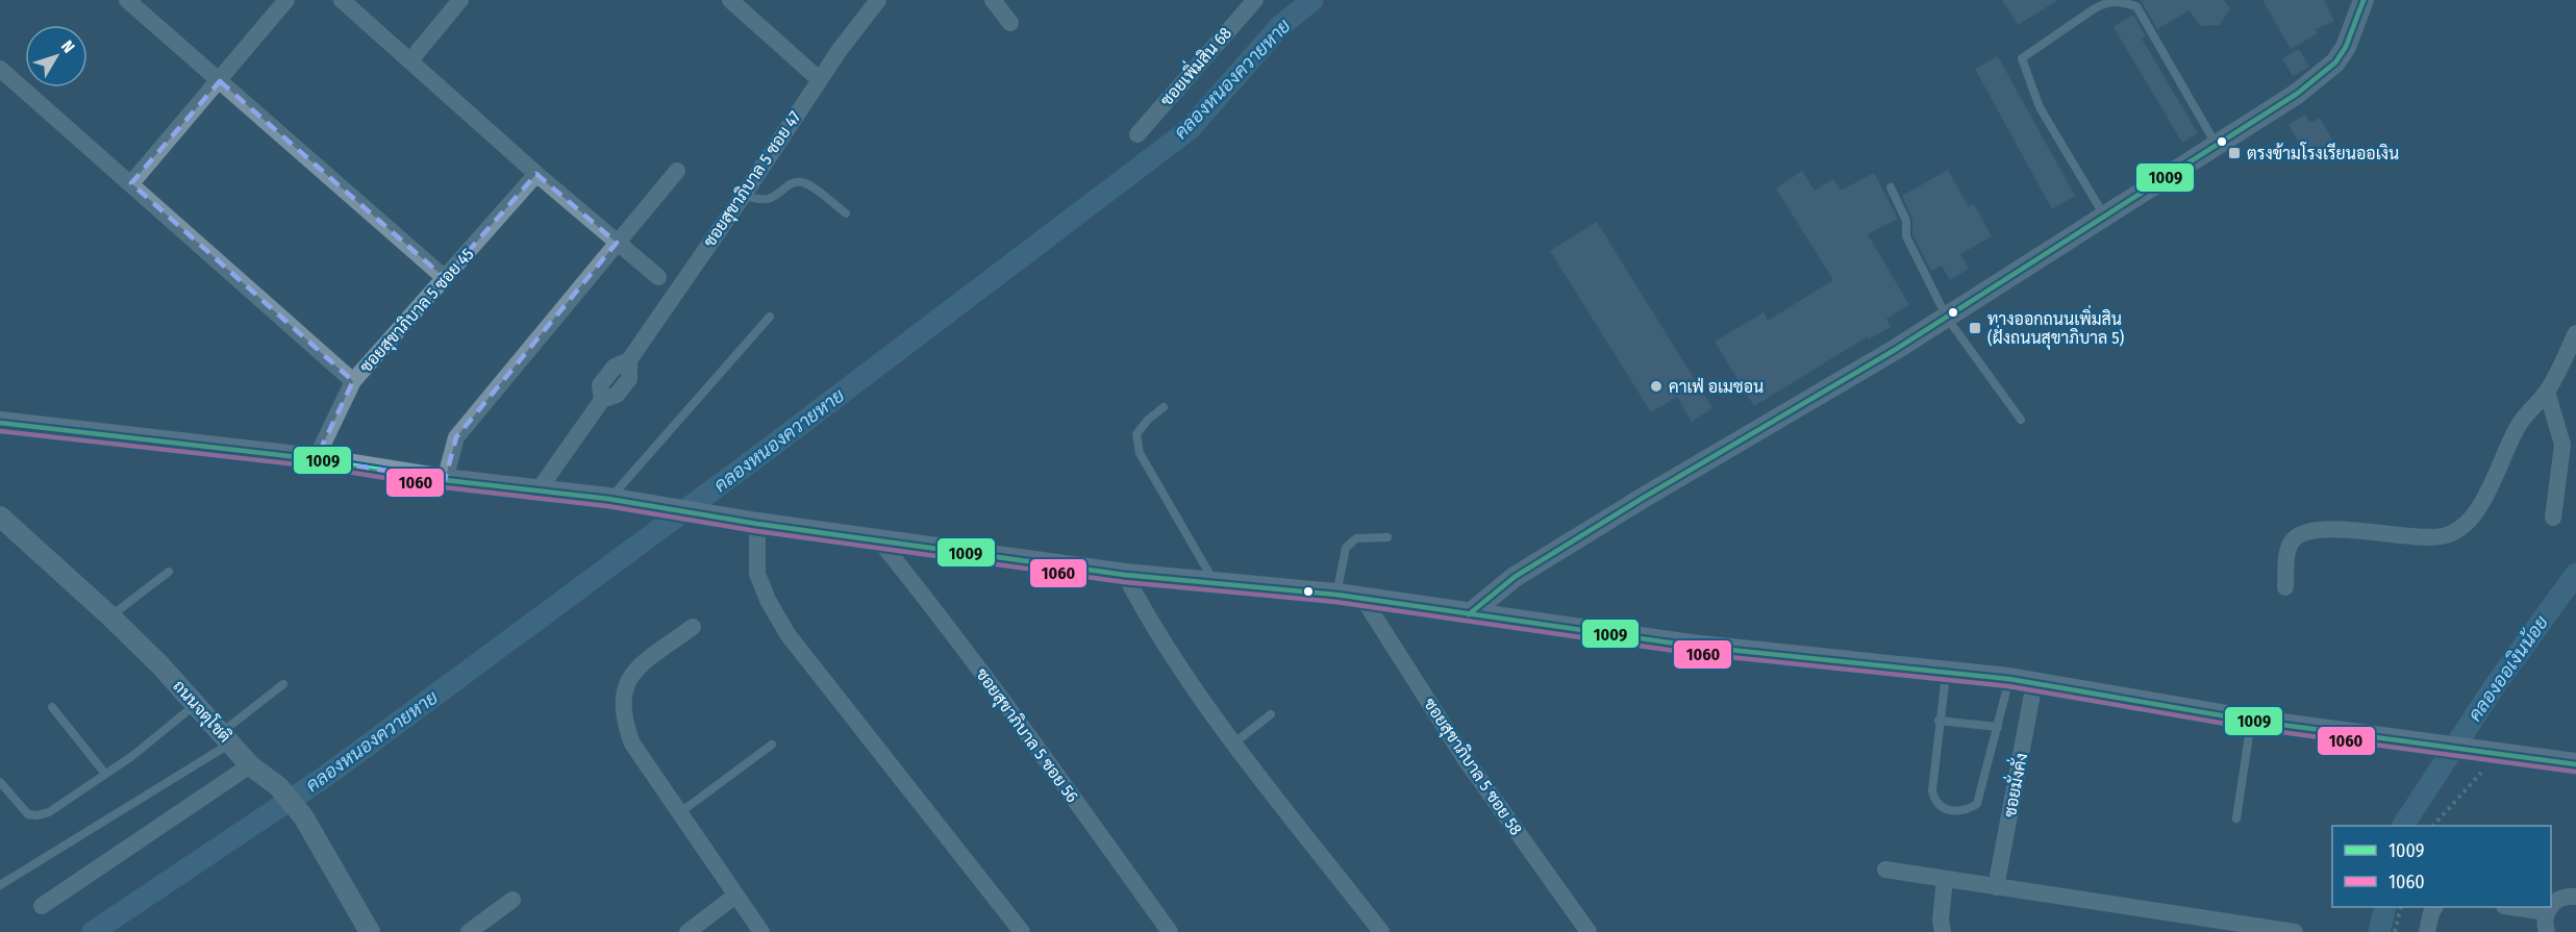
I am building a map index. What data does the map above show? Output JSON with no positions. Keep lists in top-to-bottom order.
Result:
{
  "streets": {
    "street": [
      "ซอยเพิ่มสิน 68",
      "ซอยสุขาภิบาล 5 ซอย 47",
      "ซอยสุขาภิบาล 5 ซอย 45",
      "ถนนจตุโชติ",
      "ซอยสุขาภิบาล 5 ซอย 56",
      "ซอยสุขาภิบาล 5 ซอย 58",
      "ซอยมั่งคั่ง"
    ]
  },
  "water": ["คลองหนองควายหาย", "คลองออเงินน้อย"],
  "places": {
    "transit": ["ตรงข้ามโรงเรียนออเงิน", "ทางออกถนนเพิ่มสิน (ฝั่งถนนสุขาภิบาล 5)"],
    "other": ["คาเฟ่ อเมซอน"]
  },
  "lines": ["transit line 1009", "transit line 1060"],
  "legend": ["1009", "1060"],
  "north": "top right"
}
